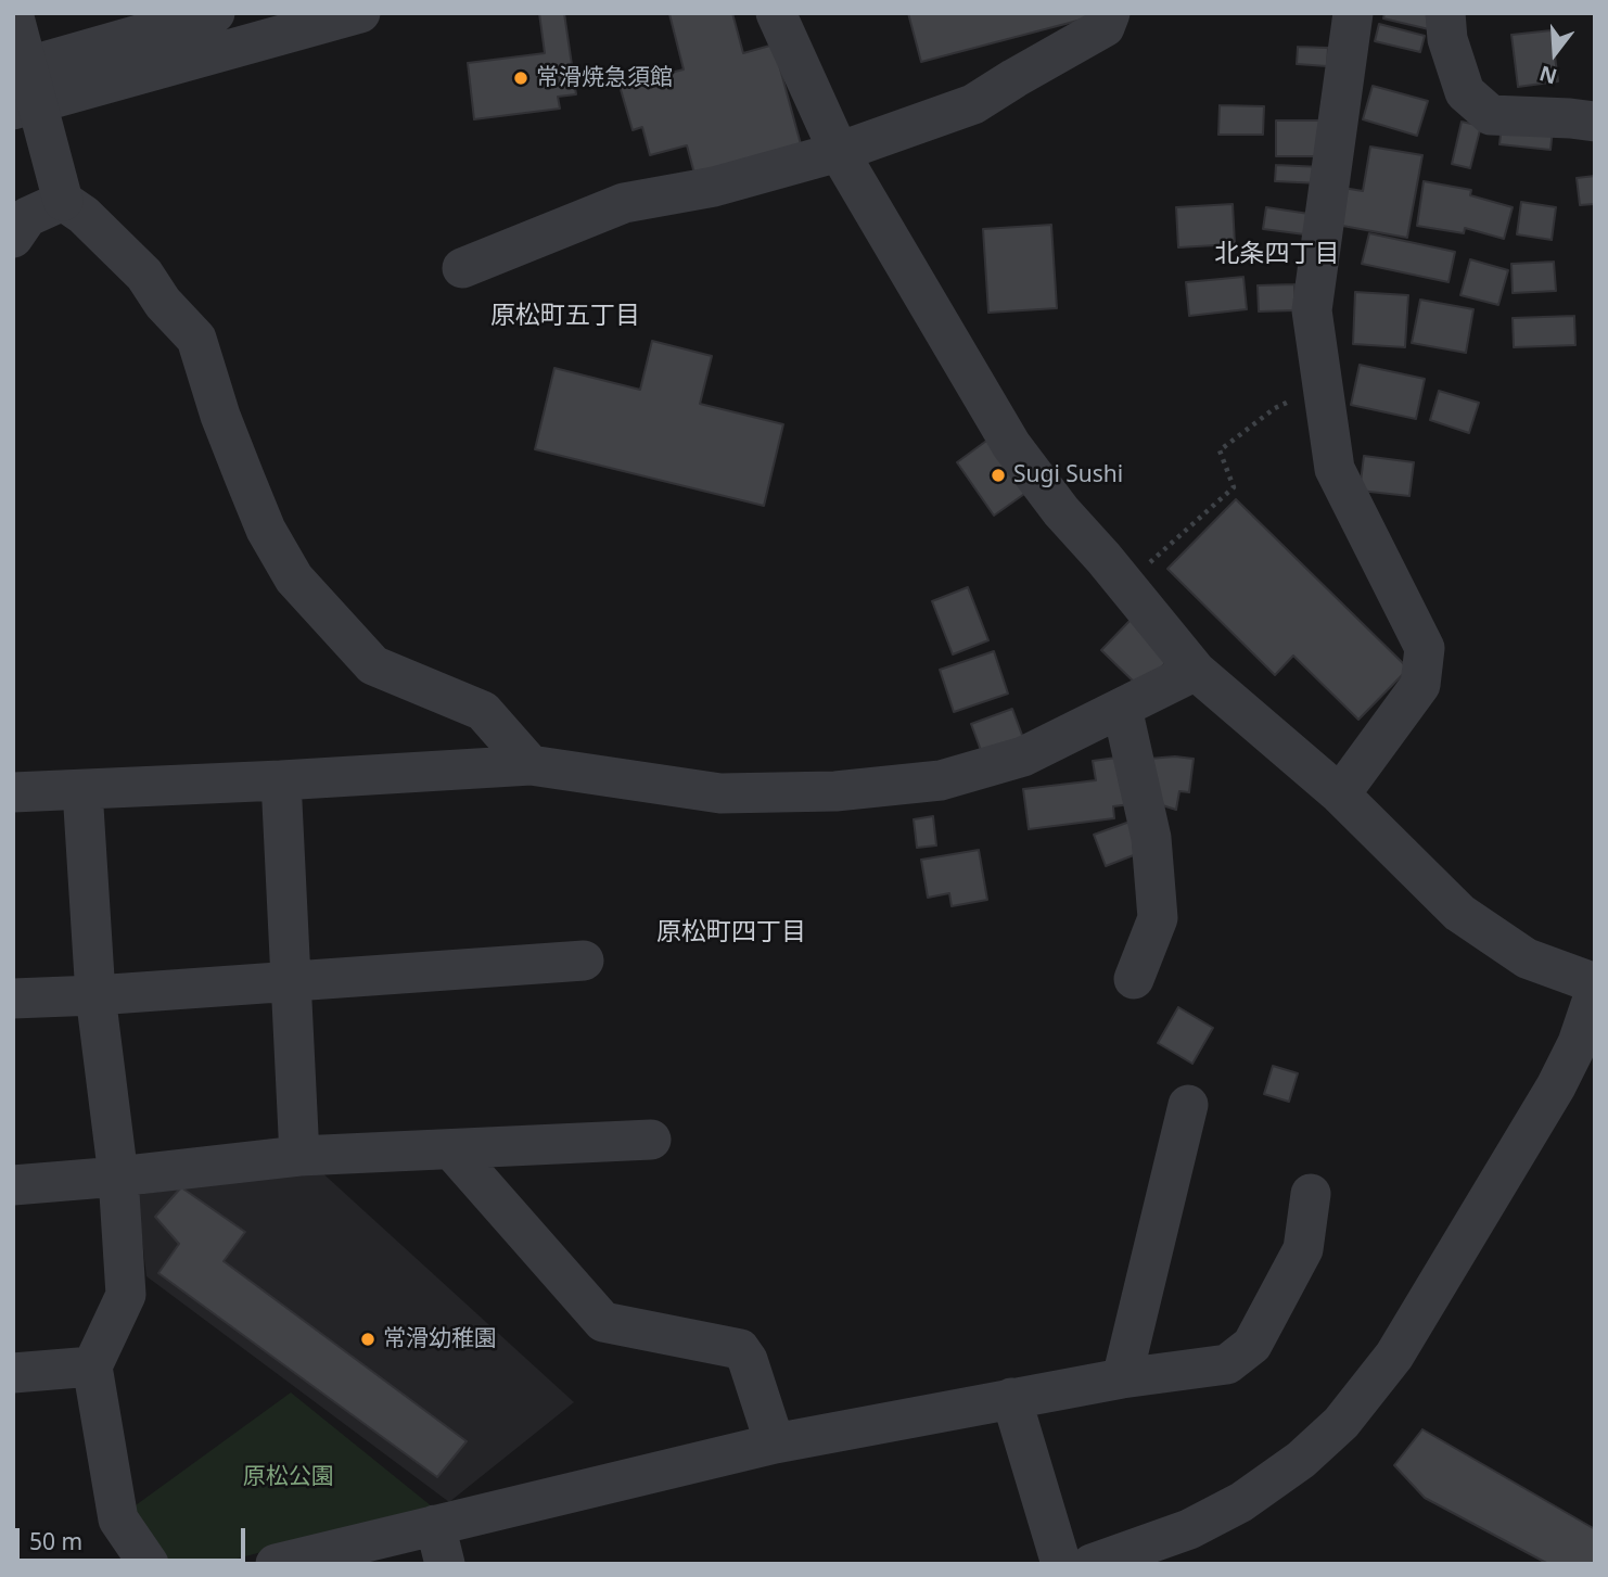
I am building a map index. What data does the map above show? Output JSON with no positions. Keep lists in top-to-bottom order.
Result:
{
  "districts": ["北条四丁目", "原松町五丁目", "原松町四丁目"],
  "parks": ["原松公園"],
  "places": ["常滑焼急須館", "Sugi Sushi", "常滑幼稚園"],
  "scale_bar": "50 m",
  "north": "bottom"
}
